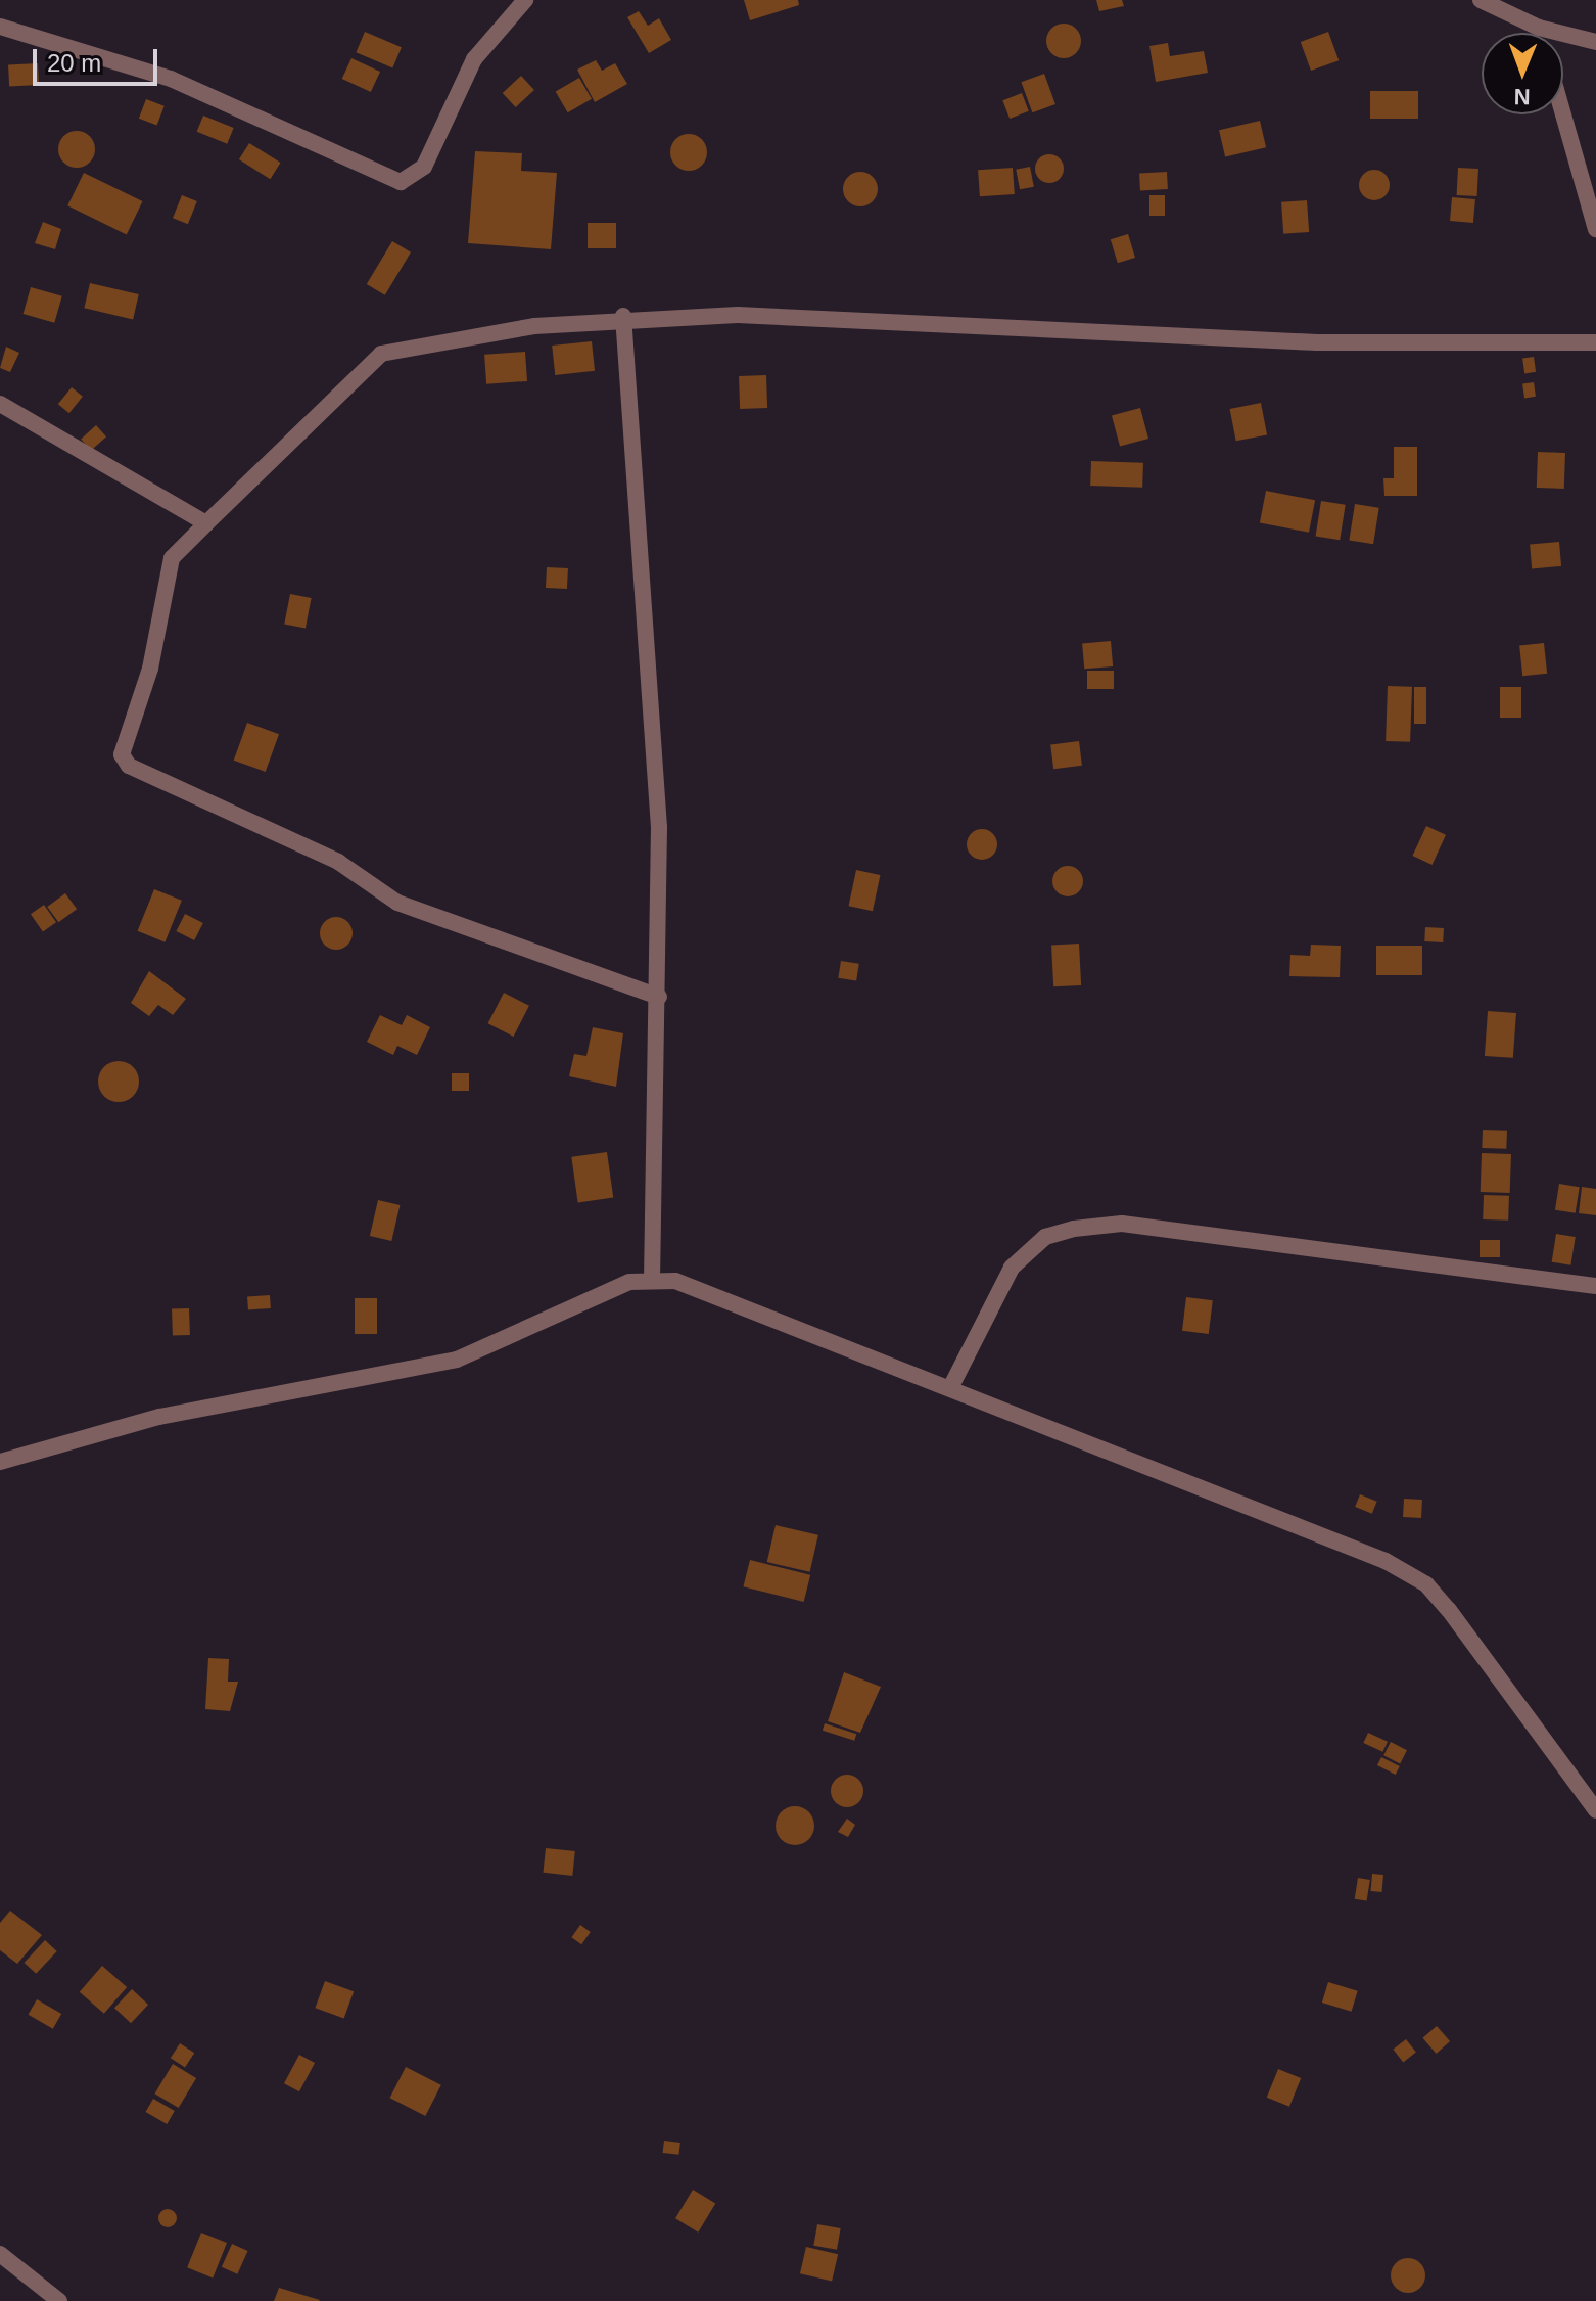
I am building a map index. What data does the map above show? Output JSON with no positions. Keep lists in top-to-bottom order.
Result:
{
  "scale_bar": "20 m",
  "north": "bottom"
}
